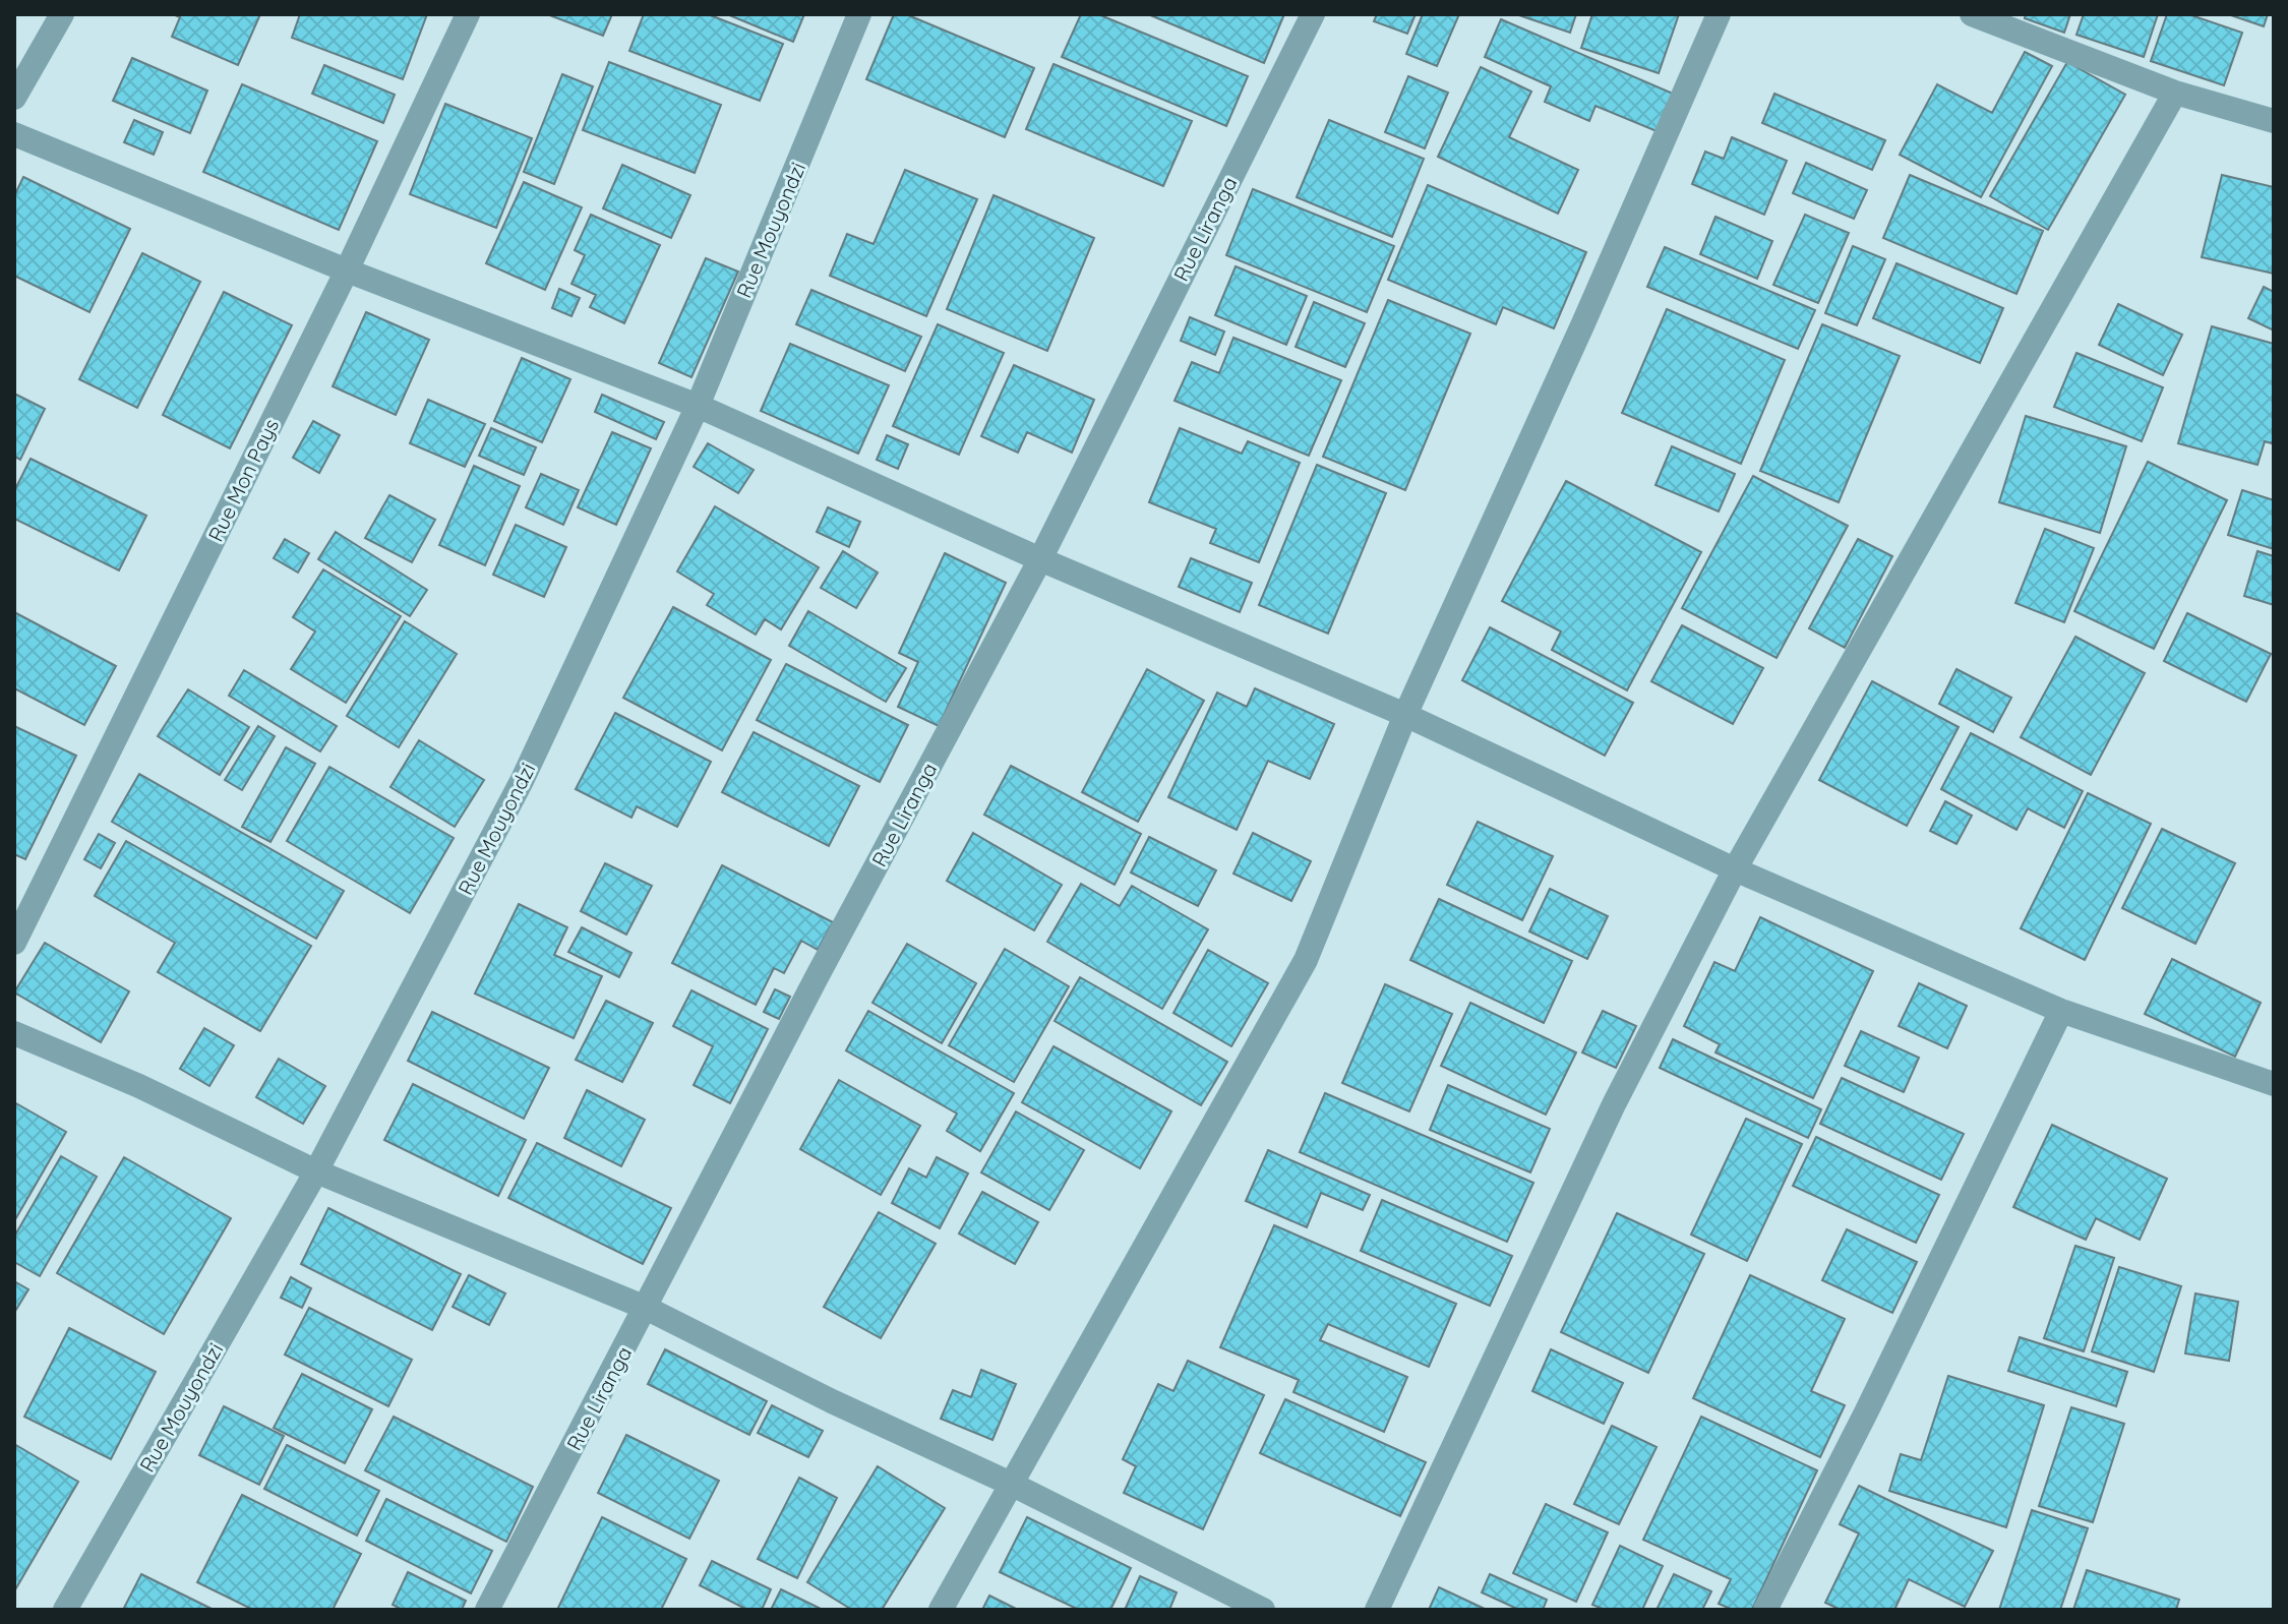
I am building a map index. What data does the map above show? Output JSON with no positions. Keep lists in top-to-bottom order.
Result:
{
  "streets": {
    "street": ["Rue Liranga", "Rue Mouyondzi", "Rue Mon Pays"]
  }
}
